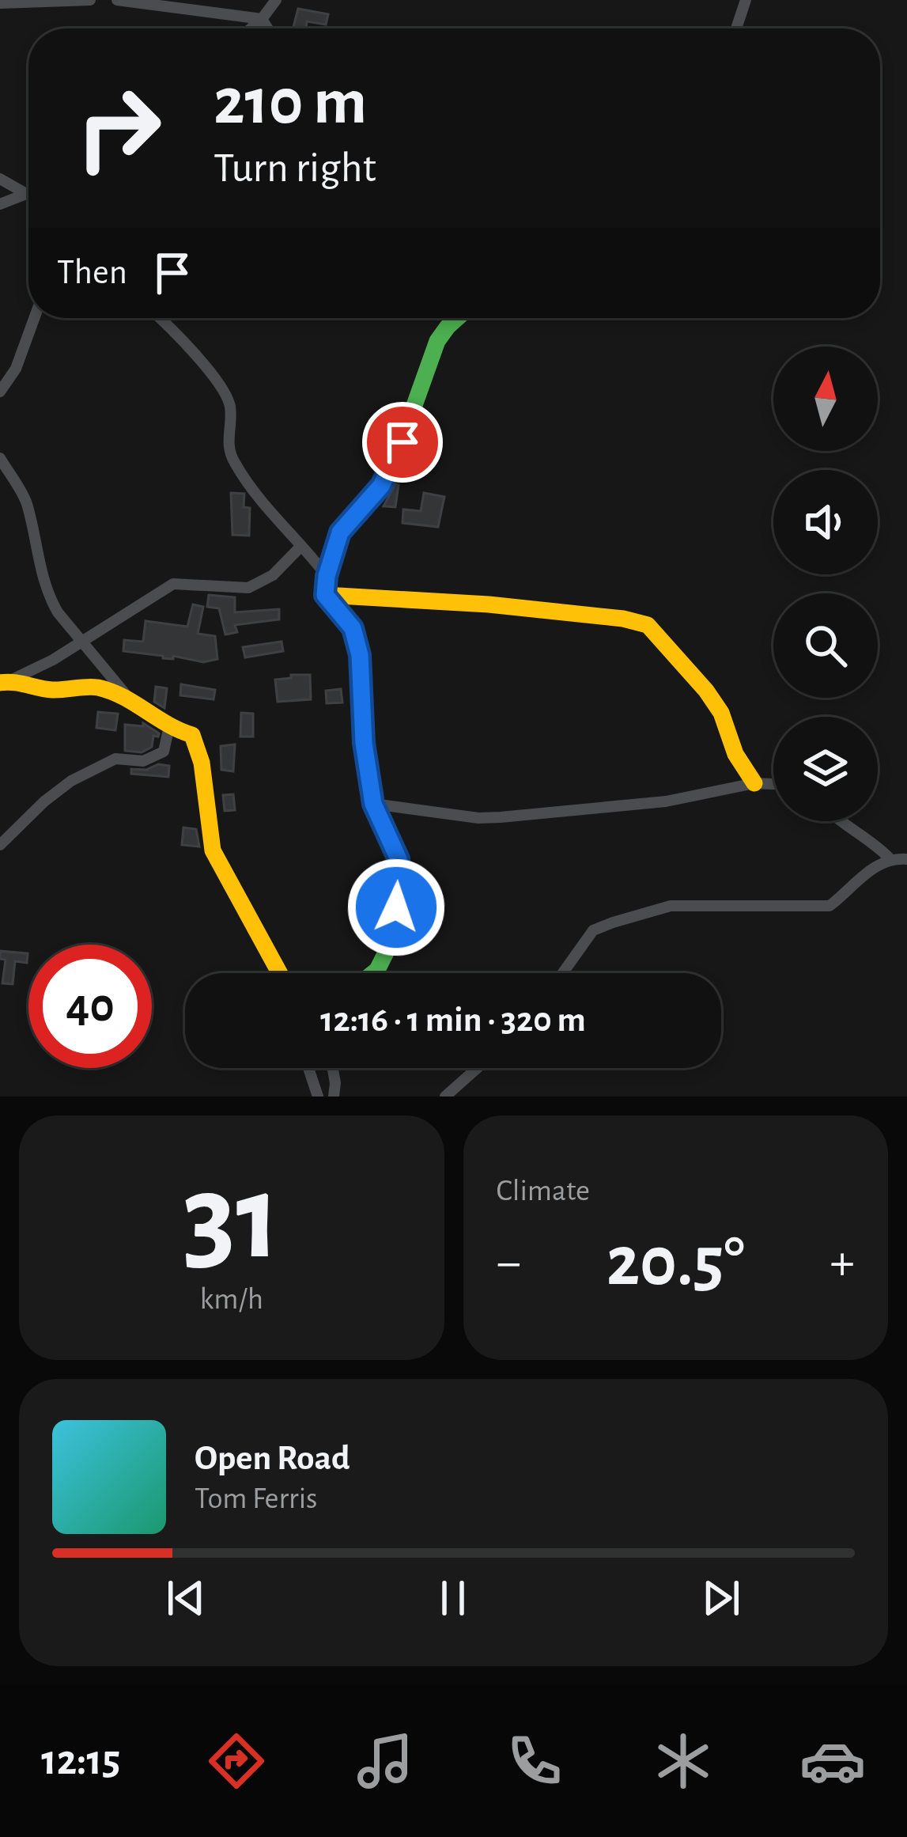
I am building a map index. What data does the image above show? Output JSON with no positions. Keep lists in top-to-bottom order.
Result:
{
  "north": "top",
  "page": {
    "turn": ["210 m", "Turn right"],
    "then": "Then",
    "limit": "40",
    "trip": "12:16 · 1 min · 320 m",
    "tile": [
      ["31", "km/h"],
      "Climate"
    ],
    "heat": ["−", "20.5°", "+"],
    "song": ["Open Road", "Tom Ferris"],
    "tabs": "12:15"
  }
}
